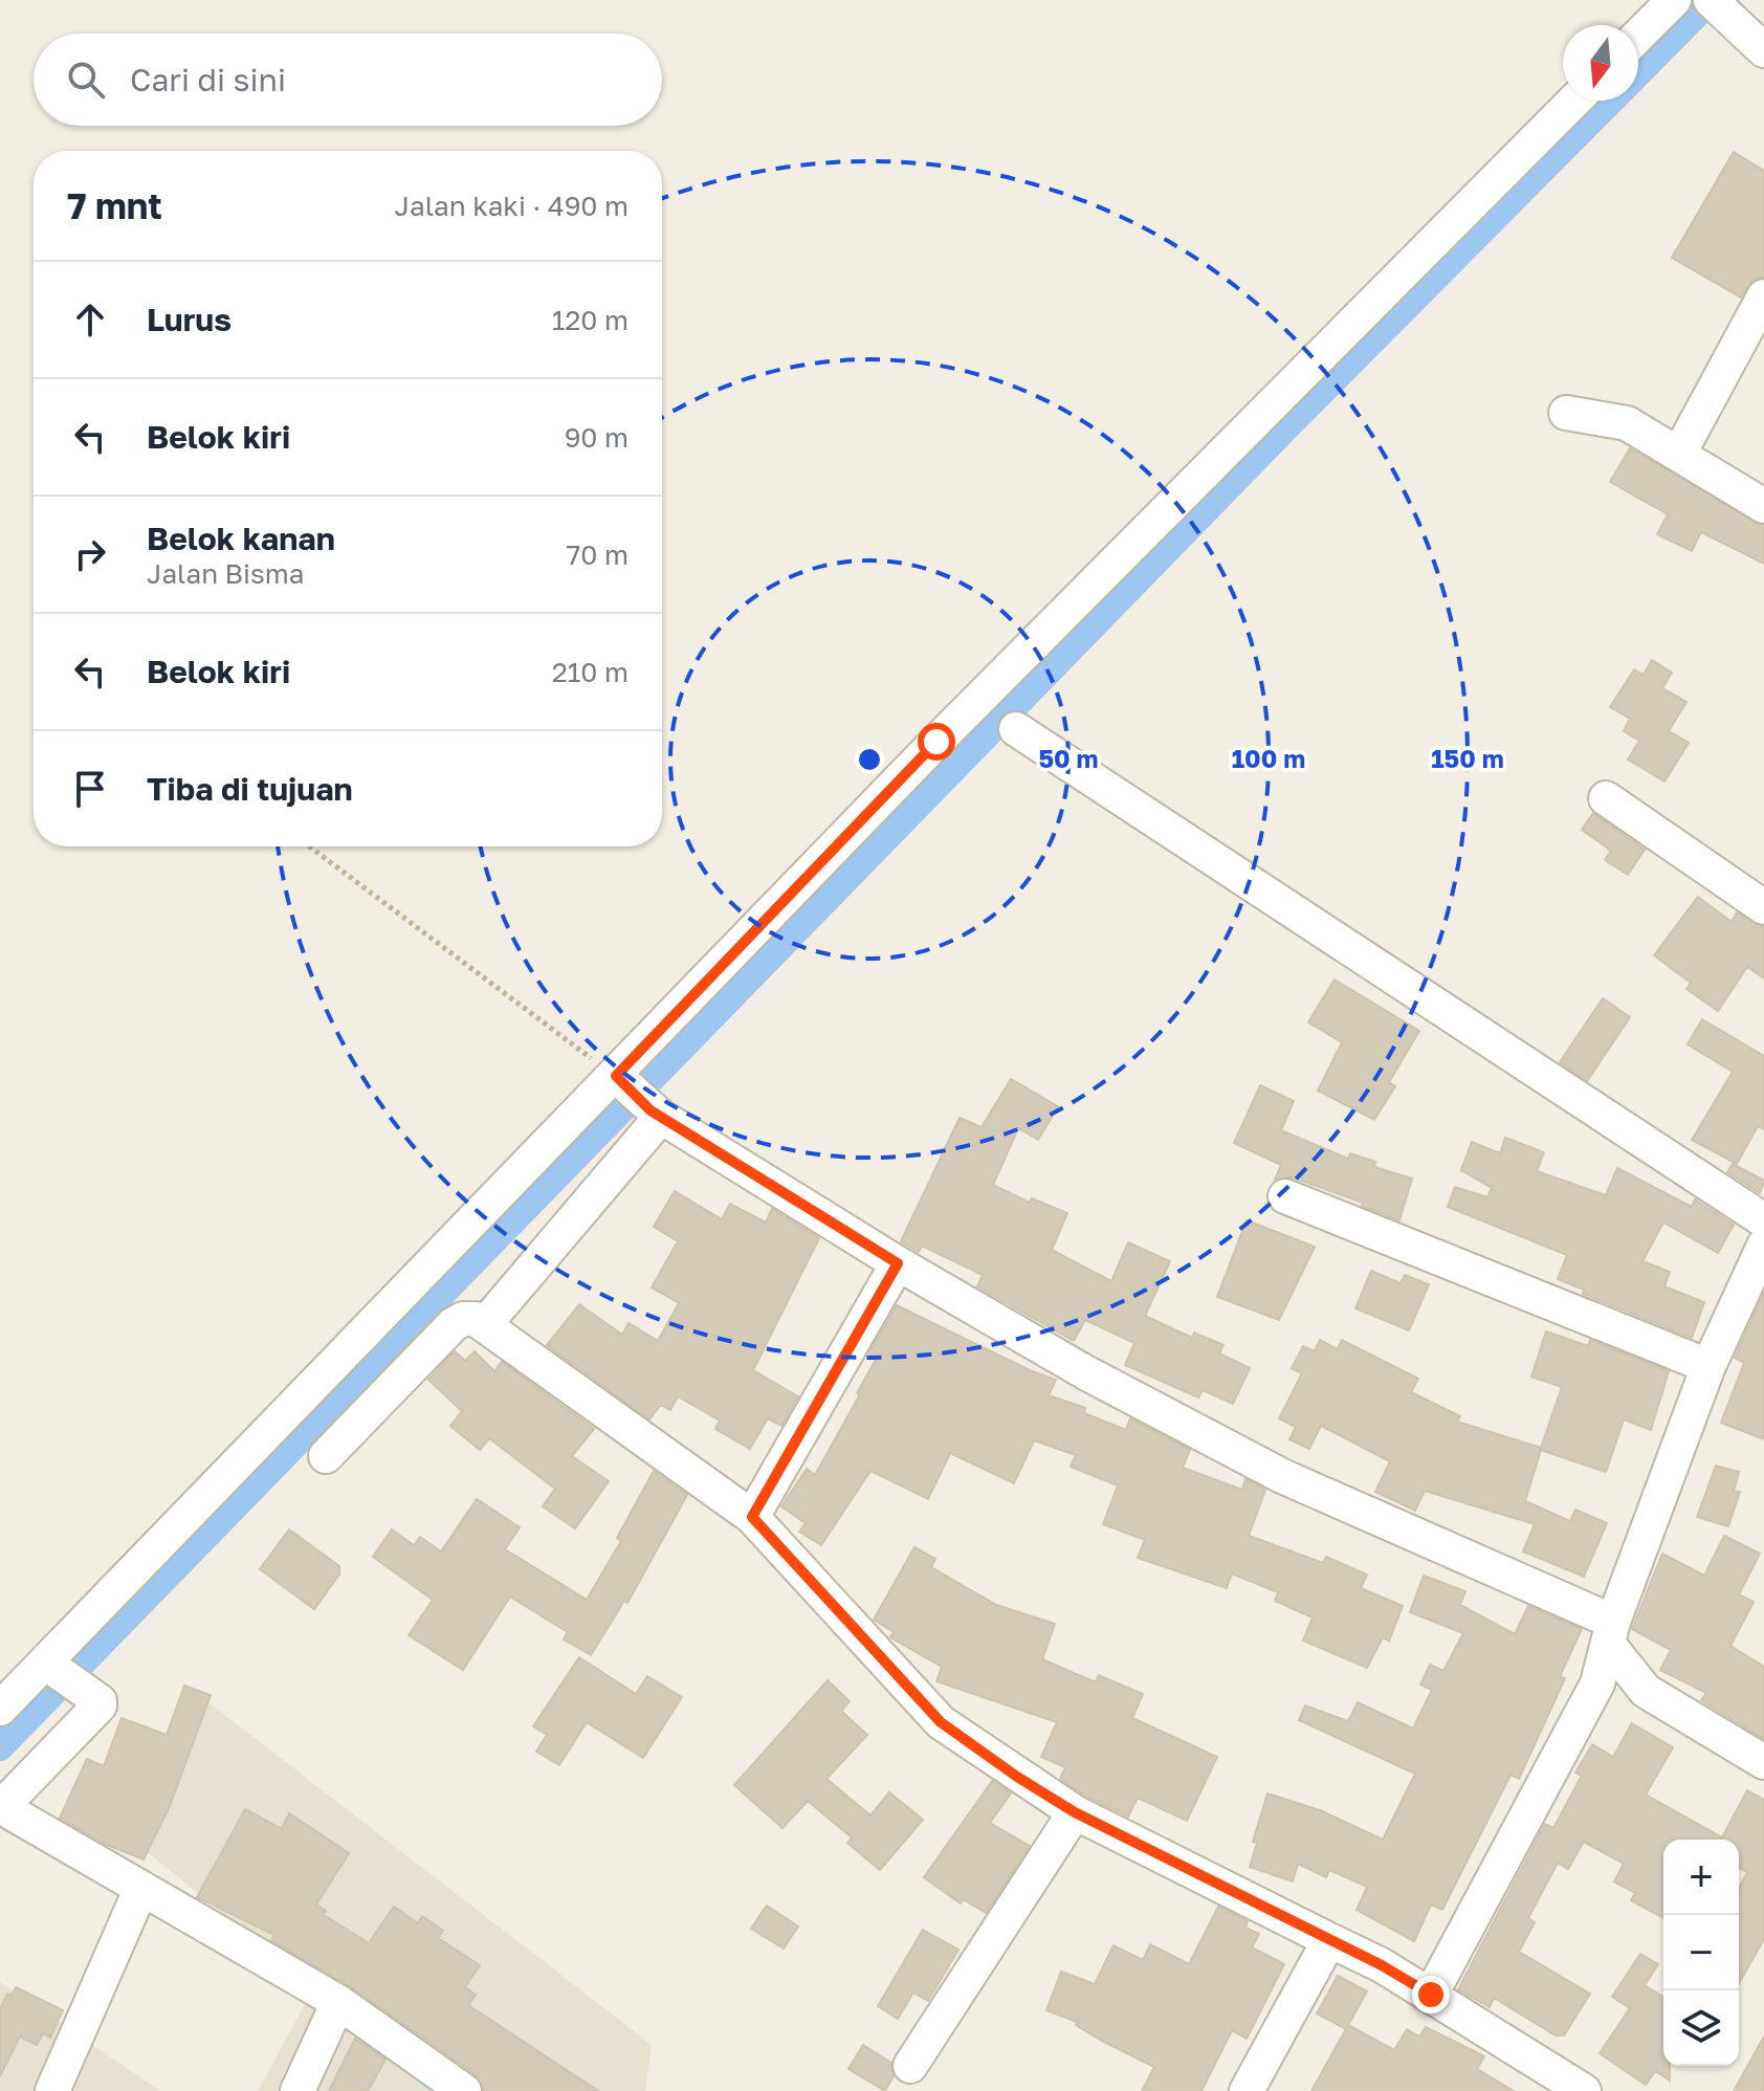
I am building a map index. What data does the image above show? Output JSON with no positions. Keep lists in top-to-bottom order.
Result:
{
  "north": "bottom",
  "page": {
    "search": "Cari di sini",
    "heading": ["7 mnt", "Jalan kaki · 490 m"],
    "list": [
      ["Lurus", "120 m"],
      ["Belok kiri", "90 m"],
      ["Belok kanan", "Jalan Bisma", "70 m"],
      ["Belok kiri", "210 m"],
      "Tiba di tujuan"
    ],
    "map_buttons": ["+", "−"]
  },
  "rings": ["50 m", "100 m", "150 m"]
}
